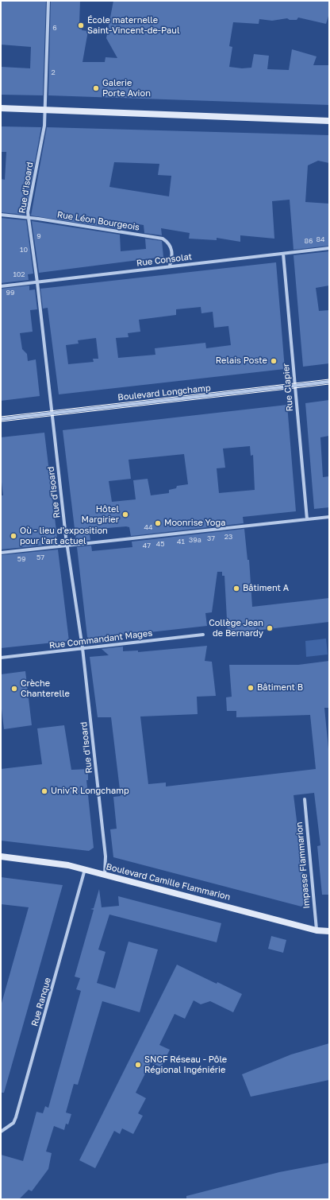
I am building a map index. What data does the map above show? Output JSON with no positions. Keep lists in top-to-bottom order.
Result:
{
  "streets": {
    "street": [
      "Rue d'Isoard",
      "Rue Léon Bourgeois",
      "Rue Consolat",
      "Rue Clapier",
      "Boulevard Longchamp",
      "Rue Commandant Mages",
      "Impasse Flammarion",
      "Boulevard Camille Flammarion",
      "Rue Ranque"
    ]
  },
  "crossings": [
    ["Rue d'Isoard", "Rue Léon Bourgeois"],
    ["Rue d'Isoard", "Rue Consolat"],
    ["Rue d'Isoard", "Boulevard Longchamp"],
    ["Rue d'Isoard", "Rue Commandant Mages"],
    ["Rue d'Isoard", "Boulevard Camille Flammarion"],
    ["Rue Léon Bourgeois", "Rue Consolat"],
    ["Rue Consolat", "Rue Clapier"],
    ["Rue Clapier", "Boulevard Longchamp"],
    ["Impasse Flammarion", "Boulevard Camille Flammarion"],
    ["Boulevard Camille Flammarion", "Rue Ranque"]
  ],
  "places": [
    "École maternelle Saint-Vincent-de-Paul",
    "Galerie Porte Avion",
    "Relais Poste",
    "Hôtel Margirier",
    "Moonrise Yoga",
    "Où - lieu d'exposition pour l'art actuel",
    "Bâtiment A",
    "Collège Jean de Bernardy",
    "Bâtiment B",
    "Crèche Chanterelle",
    "Univ'R Longchamp",
    "SNCF Réseau - Pôle Régional Ingéniérie"
  ],
  "house_numbers": [
    "6",
    "2",
    "9",
    "84",
    "86",
    "10",
    "102",
    "99",
    "44",
    "23",
    "37",
    "39a",
    "41",
    "45",
    "47",
    "57",
    "59"
  ]
}
